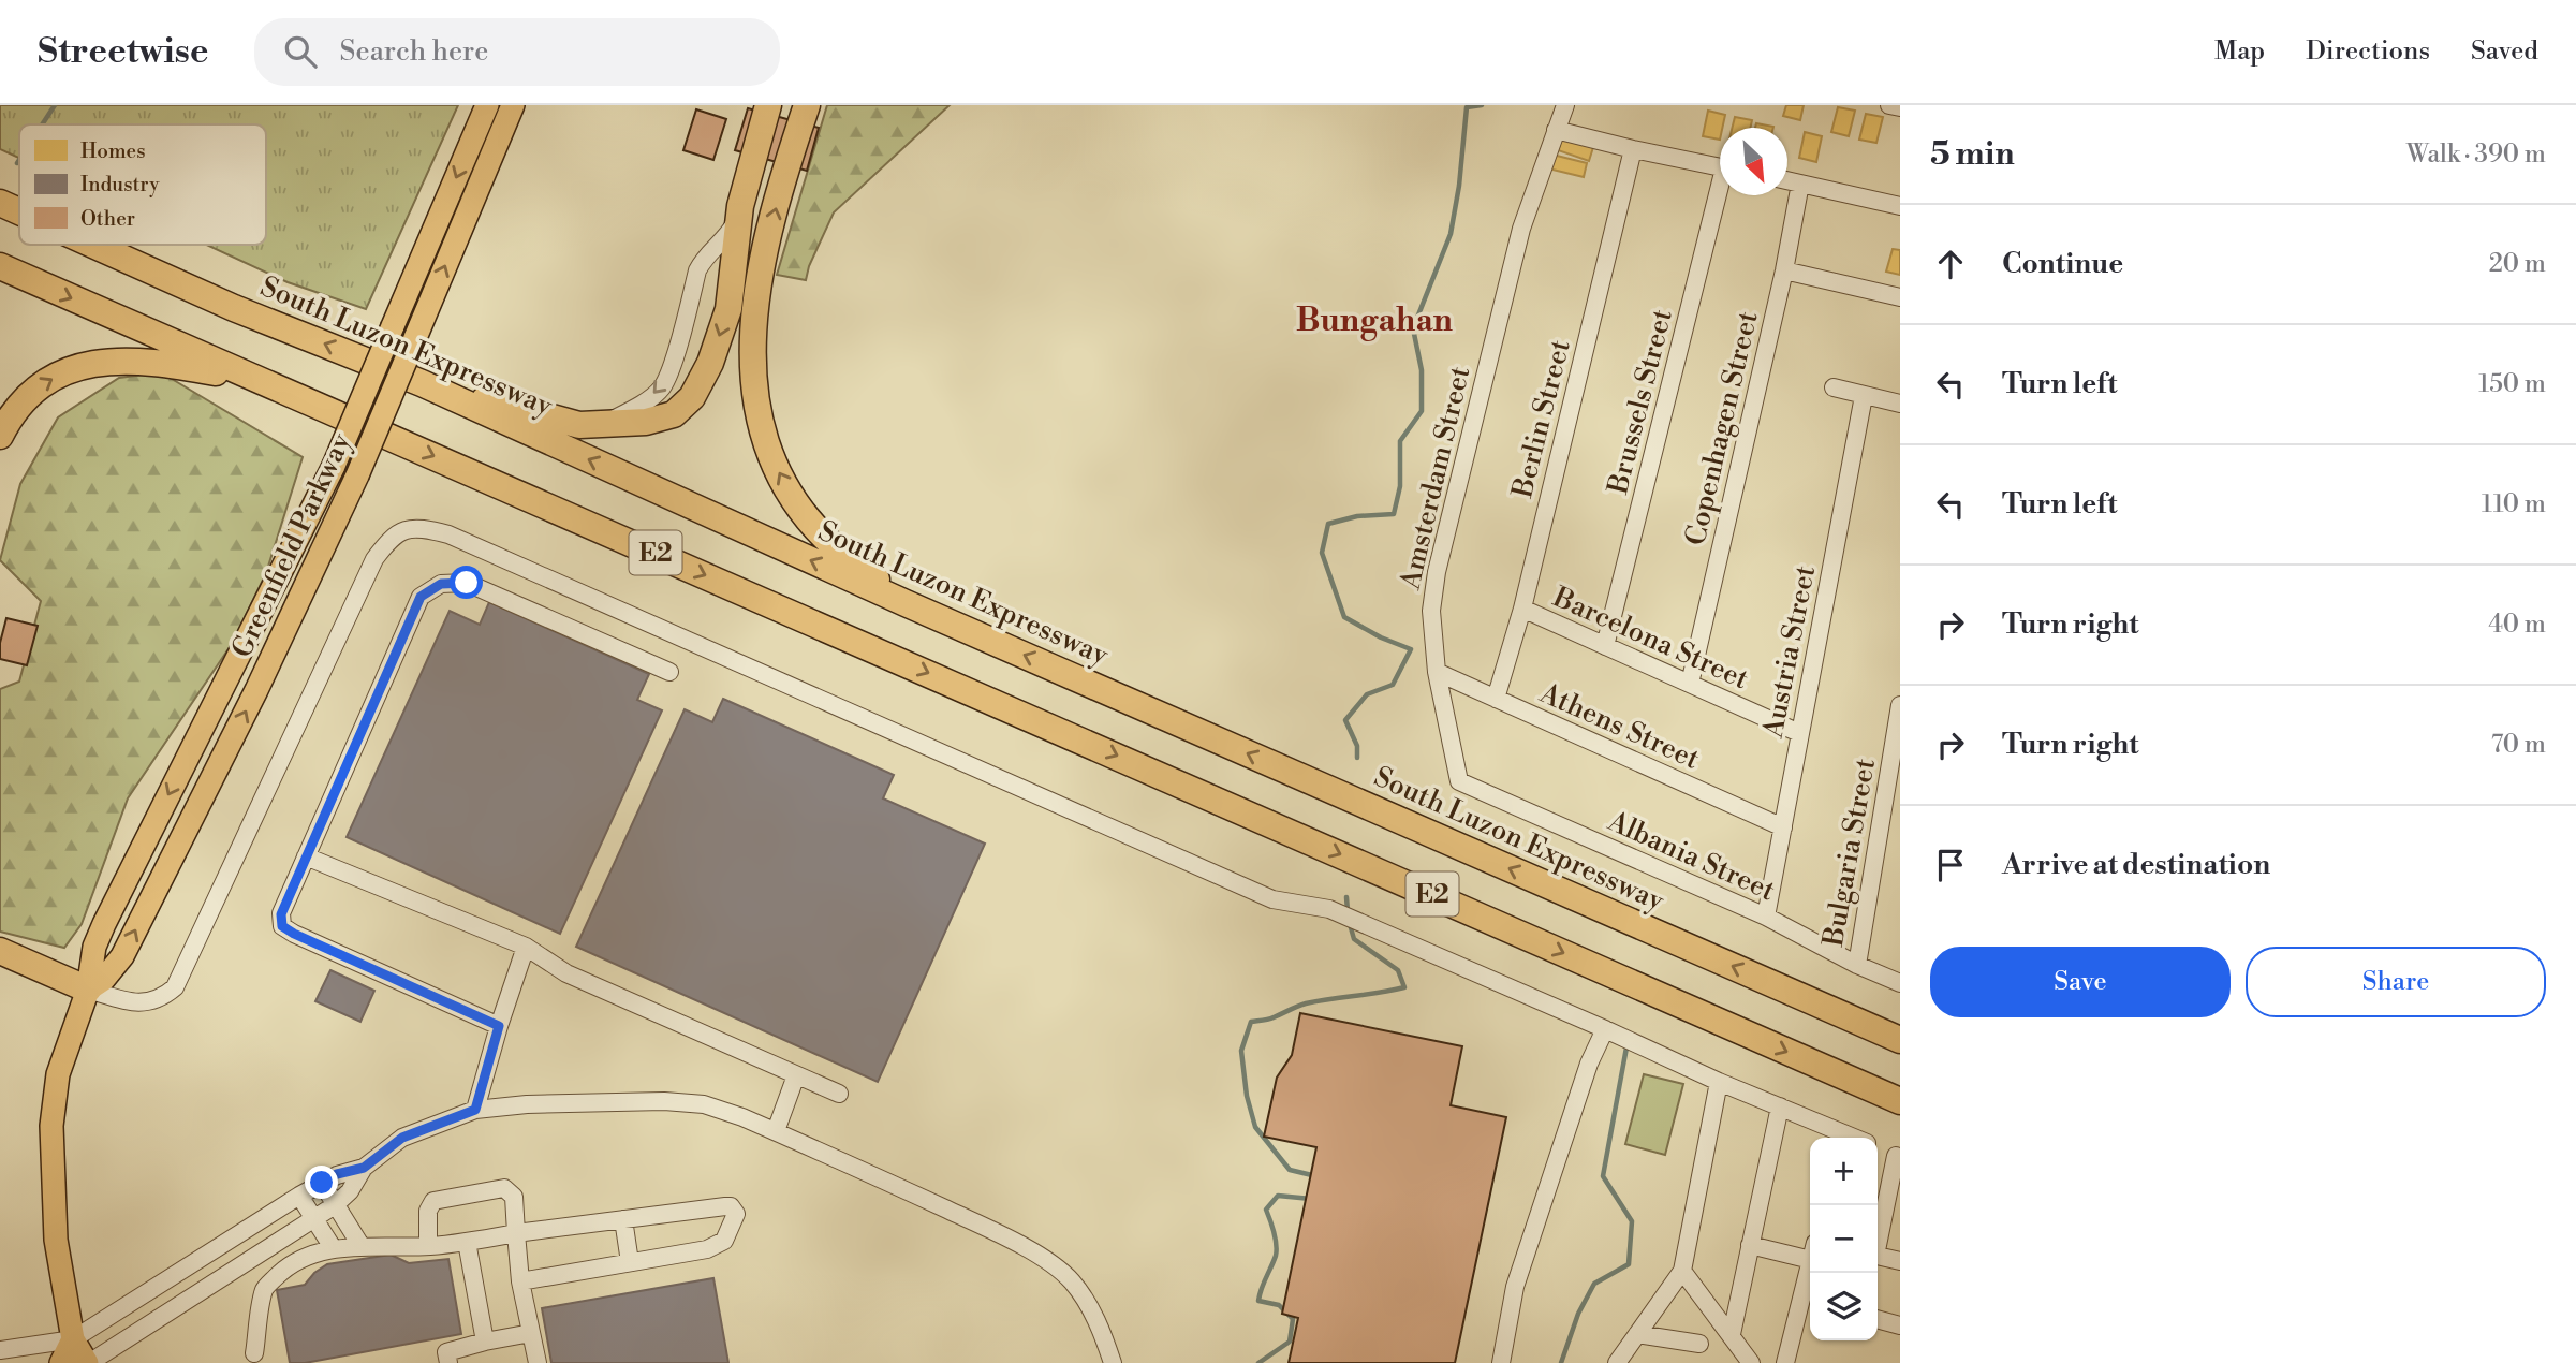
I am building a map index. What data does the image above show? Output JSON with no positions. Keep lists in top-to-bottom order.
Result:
{
  "streets": {
    "highway": ["South Luzon Expressway", "E2"],
    "main road": ["Greenfield Parkway"],
    "street": [
      "Brussels Street",
      "Berlin Street",
      "Copenhagen Street",
      "Amsterdam Street",
      "Barcelona Street",
      "Austria Street",
      "Athens Street",
      "Bulgaria Street",
      "Albania Street"
    ]
  },
  "crossings": [
    ["Brussels Street", "Barcelona Street"],
    ["Berlin Street", "Barcelona Street"],
    ["Berlin Street", "Athens Street"],
    ["Copenhagen Street", "Barcelona Street"],
    ["Amsterdam Street", "Athens Street"],
    ["Amsterdam Street", "Albania Street"],
    ["Barcelona Street", "Austria Street"],
    ["Austria Street", "Athens Street"],
    ["Austria Street", "Albania Street"],
    ["Bulgaria Street", "Albania Street"]
  ],
  "districts": ["Bungahan"],
  "legend": ["Homes", "Industry", "Other"],
  "north": "bottom right",
  "page": {
    "header": "Streetwise",
    "search": "Search here",
    "nav": ["Map", "Directions", "Saved"],
    "heading": ["5 min", "Walk · 390 m"],
    "list": [
      ["Continue", "20 m"],
      ["Turn left", "150 m"],
      ["Turn left", "110 m"],
      ["Turn right", "40 m"],
      ["Turn right", "70 m"],
      "Arrive at destination"
    ],
    "buttons": ["Save", "Share"],
    "map_buttons": ["+", "−"]
  }
}
